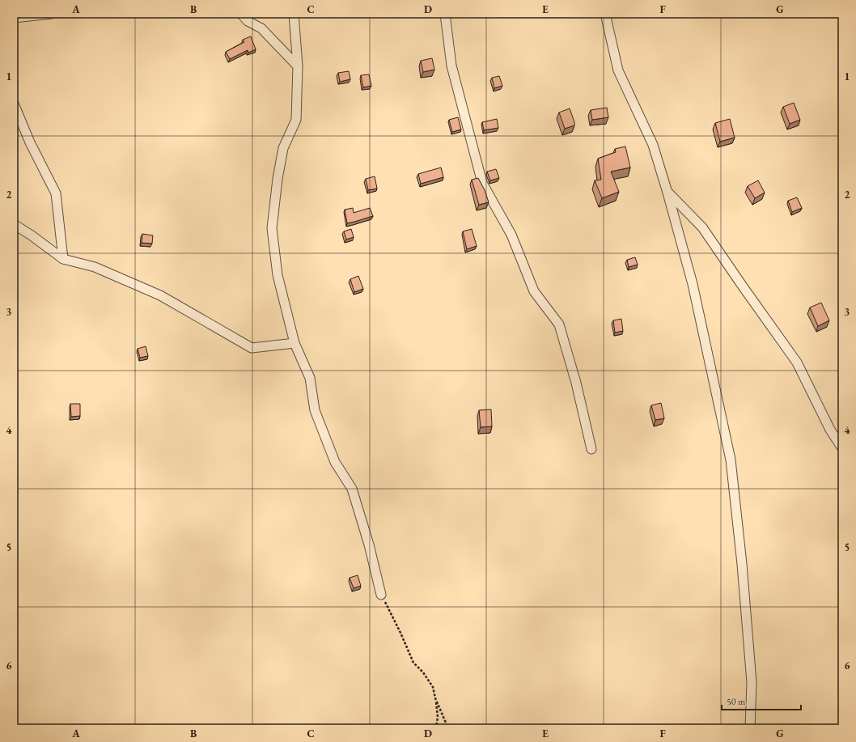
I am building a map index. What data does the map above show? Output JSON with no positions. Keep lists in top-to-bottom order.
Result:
{
  "scale_bar": "50 m",
  "grid": {
    "columns": [
      "A",
      "B",
      "C",
      "D",
      "E",
      "F",
      "G"
    ],
    "rows": [
      "1",
      "2",
      "3",
      "4",
      "5",
      "6"
    ]
  }
}
